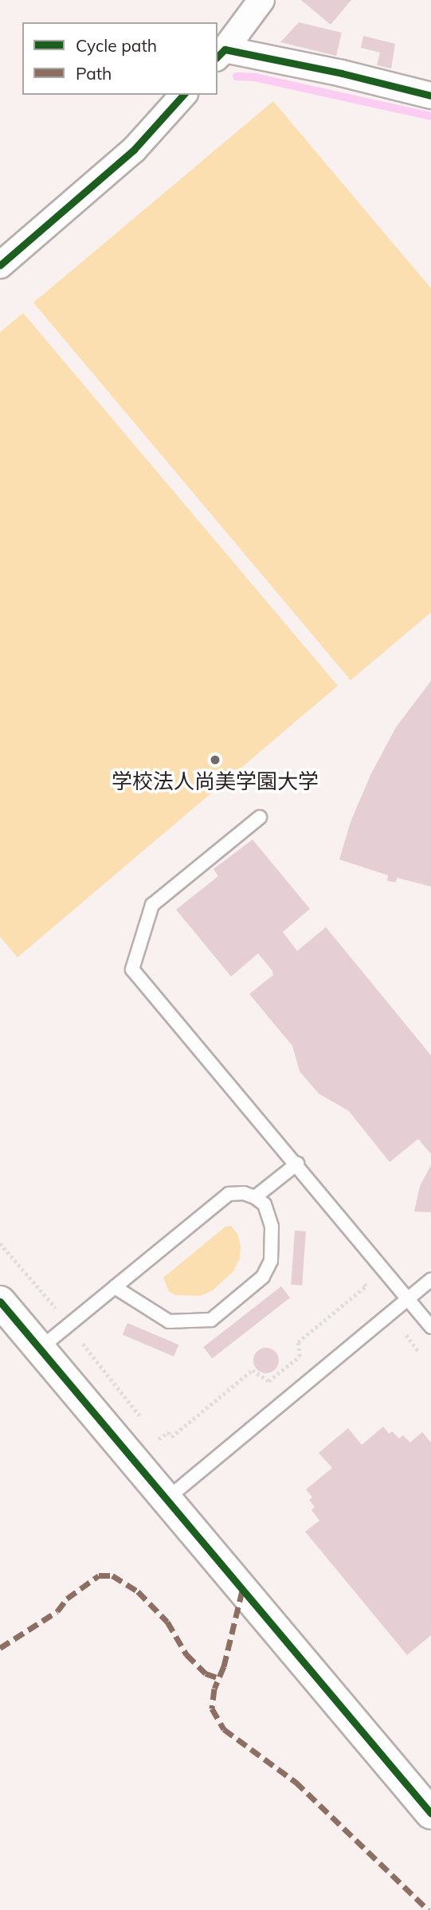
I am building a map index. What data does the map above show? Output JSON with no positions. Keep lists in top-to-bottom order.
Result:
{
  "places": ["学校法人尚美学園大学"],
  "legend": ["Cycle path", "Path"]
}
